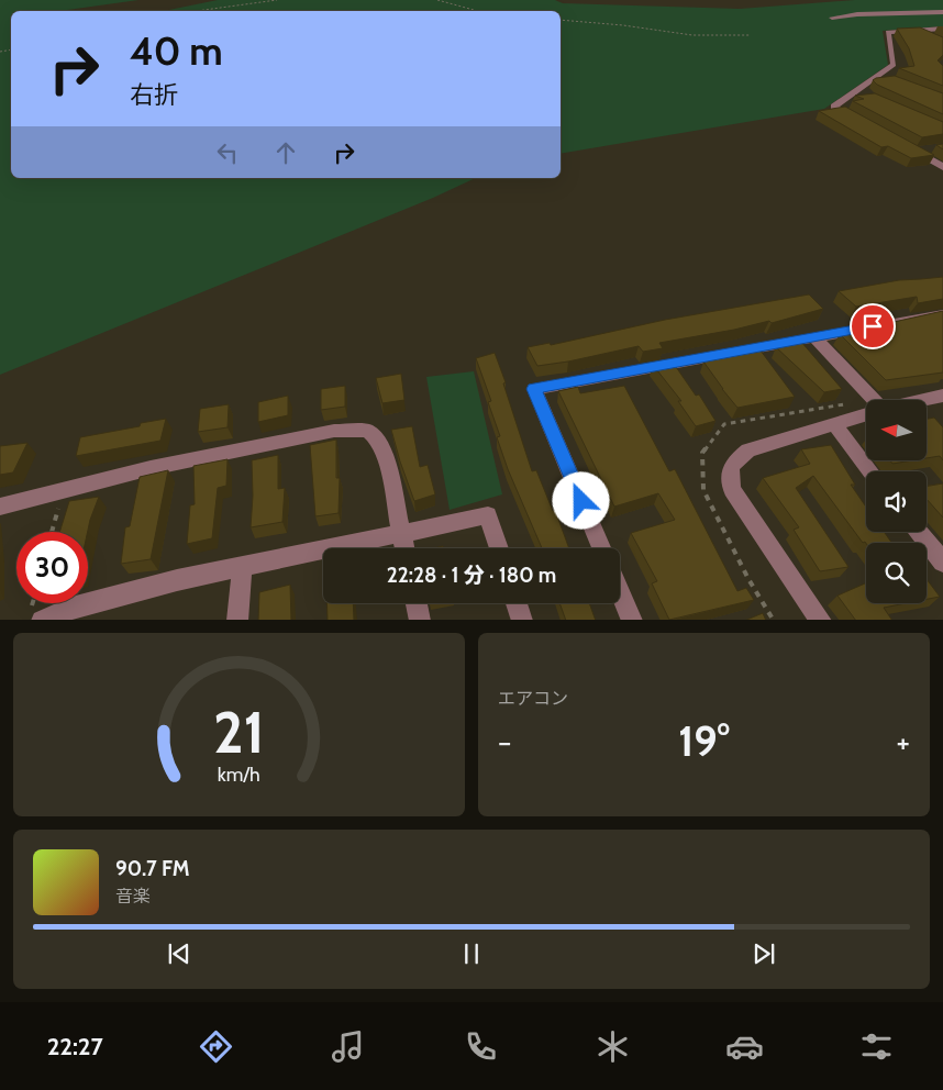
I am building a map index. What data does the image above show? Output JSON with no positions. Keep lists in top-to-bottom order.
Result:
{
  "north": "left",
  "page": {
    "turn": ["40 m", "右折"],
    "limit": "30",
    "trip": "22:28 · 1 分 · 180 m",
    "tile": "エアコン",
    "heat": ["−", "19°", "+"],
    "song": ["90.7 FM", "音楽"],
    "tabs": "22:27",
    "gauge": ["21", "km/h"]
  }
}
